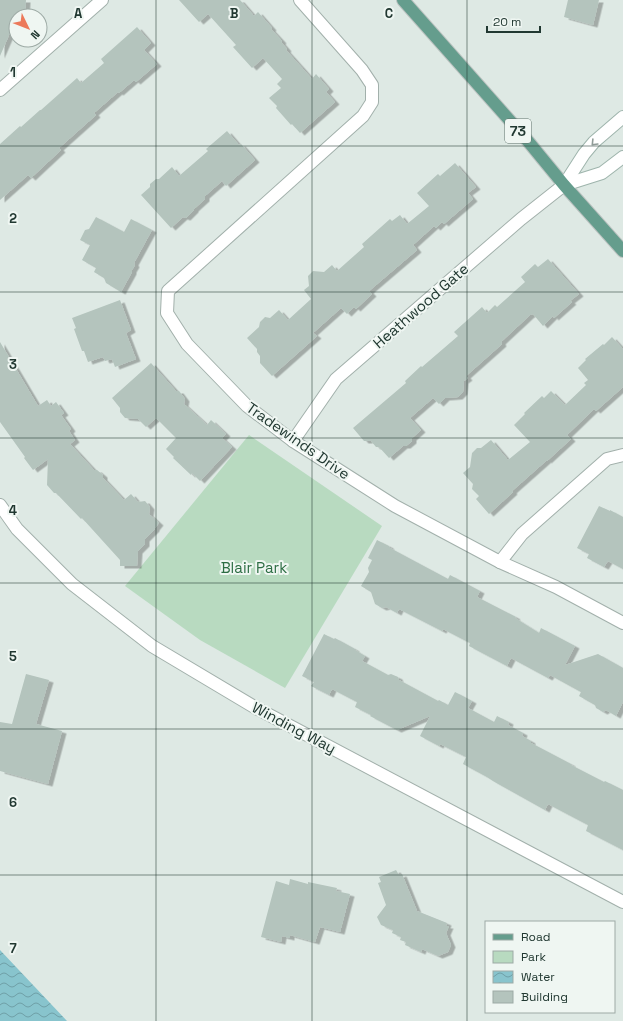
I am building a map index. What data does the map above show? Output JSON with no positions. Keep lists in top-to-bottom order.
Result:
{
  "streets": {
    "main road": ["73"],
    "street": ["Heathwood Gate", "Tradewinds Drive", "Winding Way"]
  },
  "crossings": [
    ["73", "Heathwood Gate"],
    ["Heathwood Gate", "Tradewinds Drive"]
  ],
  "parks": ["Blair Park"],
  "legend": [
    "Road",
    "Park",
    "Water",
    "Building"
  ],
  "scale_bar": "20 m",
  "north": "bottom right",
  "grid": {
    "columns": ["A", "B", "C"],
    "rows": [
      "1",
      "2",
      "3",
      "4",
      "5",
      "6",
      "7"
    ]
  }
}
